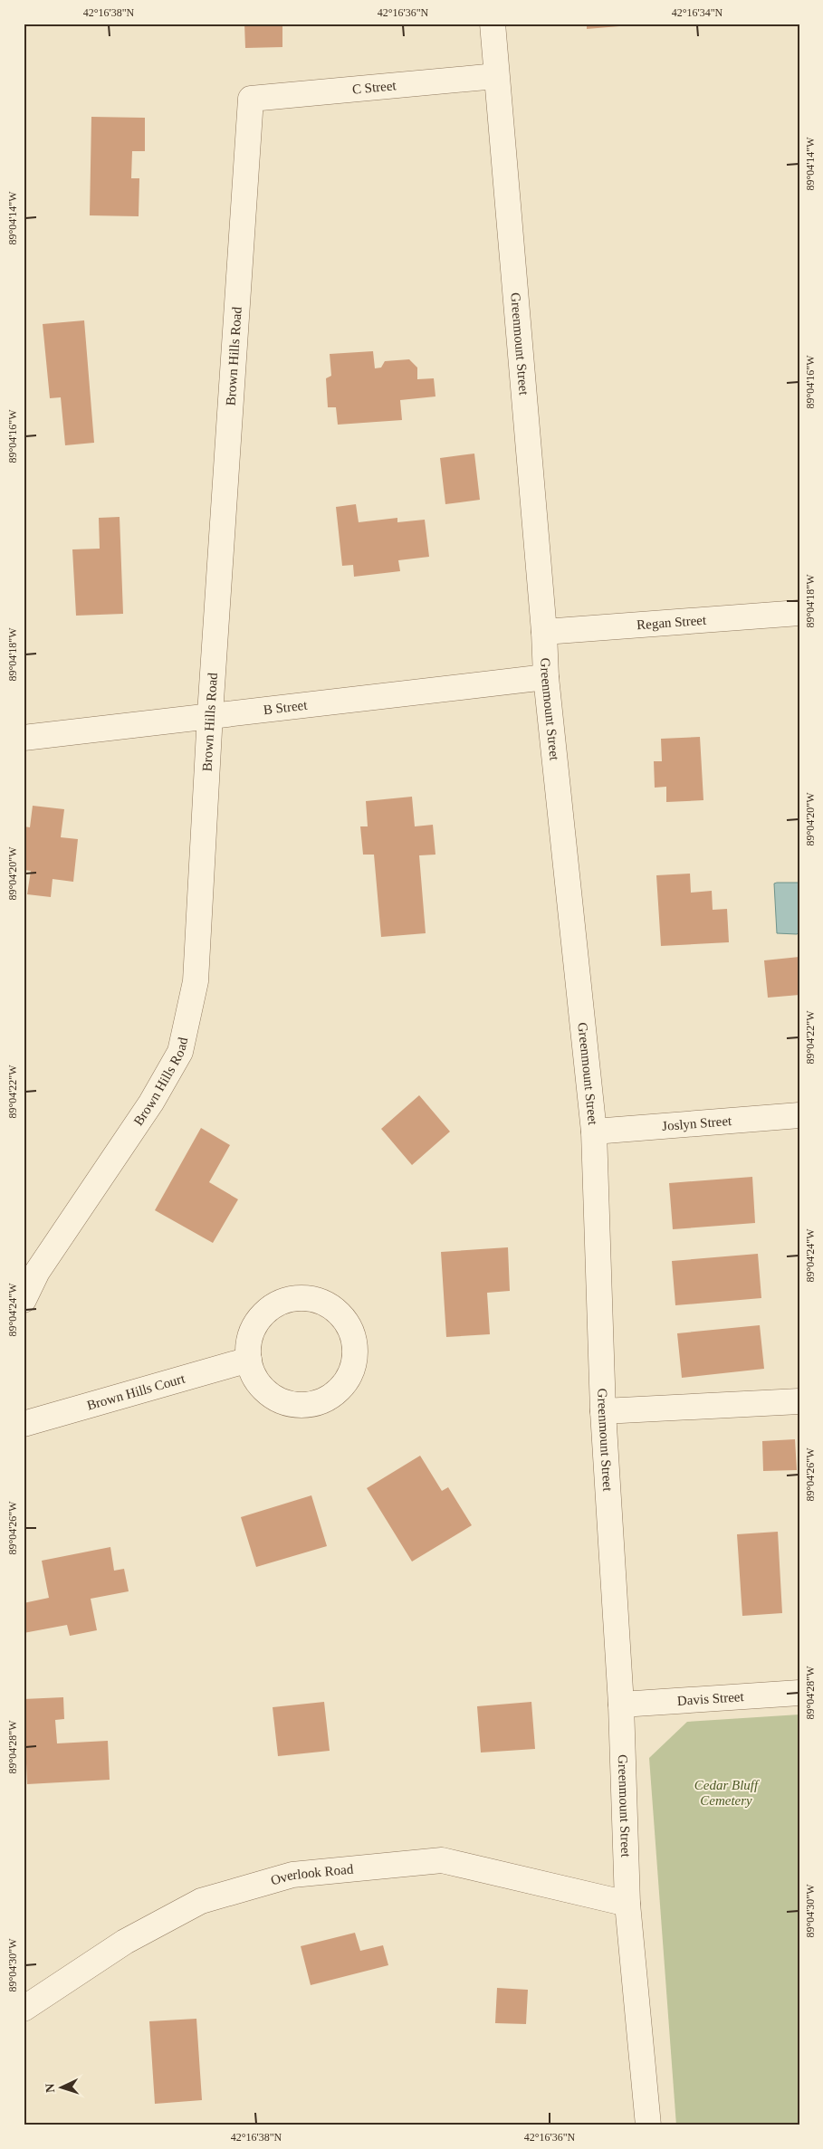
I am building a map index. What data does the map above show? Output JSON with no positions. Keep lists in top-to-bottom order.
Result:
{
  "streets": {
    "street": [
      "C Street",
      "Greenmount Street",
      "Brown Hills Road",
      "Regan Street",
      "B Street",
      "Joslyn Street",
      "Brown Hills Court",
      "Davis Street",
      "Overlook Road"
    ]
  },
  "crossings": [
    ["C Street", "Greenmount Street"],
    ["C Street", "Brown Hills Road"],
    ["Greenmount Street", "Regan Street"],
    ["Greenmount Street", "B Street"],
    ["Greenmount Street", "Joslyn Street"],
    ["Greenmount Street", "Davis Street"],
    ["Greenmount Street", "Overlook Road"],
    ["Brown Hills Road", "B Street"]
  ],
  "parks": ["Cedar Bluff Cemetery"],
  "north": "left",
  "coordinates": [
    "42°16'38\"N",
    "42°16'36\"N",
    "42°16'34\"N",
    "89°04'14\"W",
    "89°04'16\"W",
    "89°04'18\"W",
    "89°04'20\"W",
    "89°04'22\"W",
    "89°04'24\"W",
    "89°04'26\"W",
    "89°04'28\"W",
    "89°04'30\"W"
  ]
}
